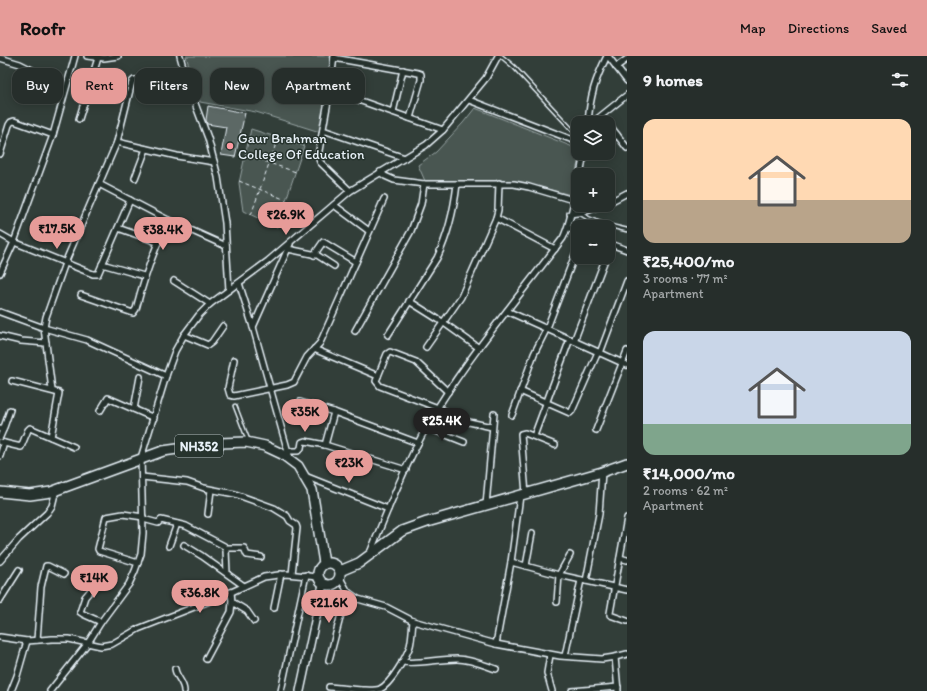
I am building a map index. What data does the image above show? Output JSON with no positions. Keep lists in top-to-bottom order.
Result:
{
  "streets": {
    "highway": ["NH352"]
  },
  "places": ["Gaur Brahman College Of Education"],
  "page": {
    "header": "Roofr",
    "nav": ["Map", "Directions", "Saved"],
    "heading": "9 homes",
    "chip": [
      "Buy",
      "Rent",
      "Filters",
      "New",
      "Apartment"
    ],
    "list": [
      {
        "name": "₹25,400/mo",
        "note": "3 rooms · 77 m² · Apartment"
      },
      {
        "name": "₹14,000/mo",
        "note": "2 rooms · 62 m² · Apartment"
      }
    ],
    "map_buttons": ["+", "−"],
    "price": [
      "₹26.9K",
      "₹17.5K",
      "₹38.4K",
      "₹35K",
      "₹25.4K",
      "₹23K",
      "₹14K",
      "₹36.8K",
      "₹21.6K"
    ]
  }
}
